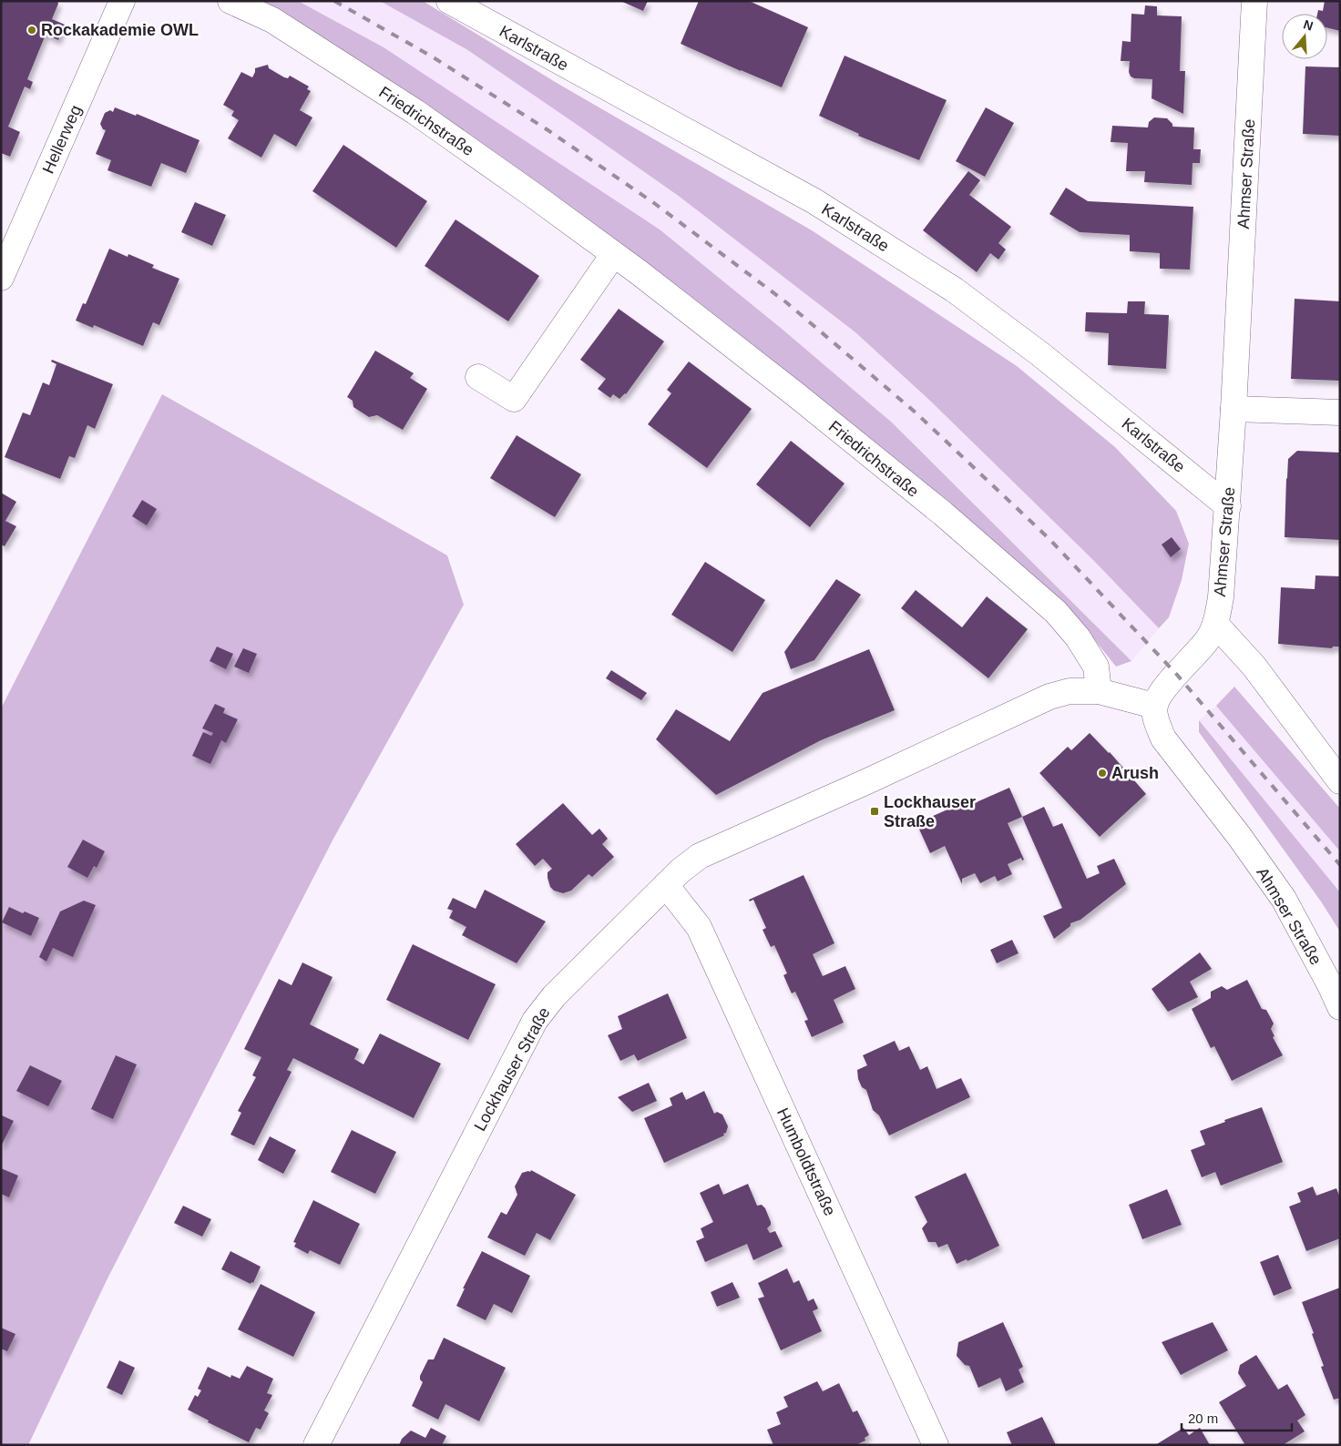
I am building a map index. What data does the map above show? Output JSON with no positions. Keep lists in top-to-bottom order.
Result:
{
  "streets": {
    "street": [
      "Karlstraße",
      "Friedrichstraße",
      "Hellerweg",
      "Ahmser Straße",
      "Lockhauser Straße",
      "Humboldtstraße"
    ]
  },
  "crossings": [
    ["Karlstraße", "Ahmser Straße"],
    ["Friedrichstraße", "Lockhauser Straße"],
    ["Ahmser Straße", "Lockhauser Straße"],
    ["Lockhauser Straße", "Humboldtstraße"]
  ],
  "places": {
    "other": ["Rockakademie OWL", "Arush"],
    "transit": ["Lockhauser Straße"]
  },
  "scale_bar": "20 m",
  "north": "top"
}
